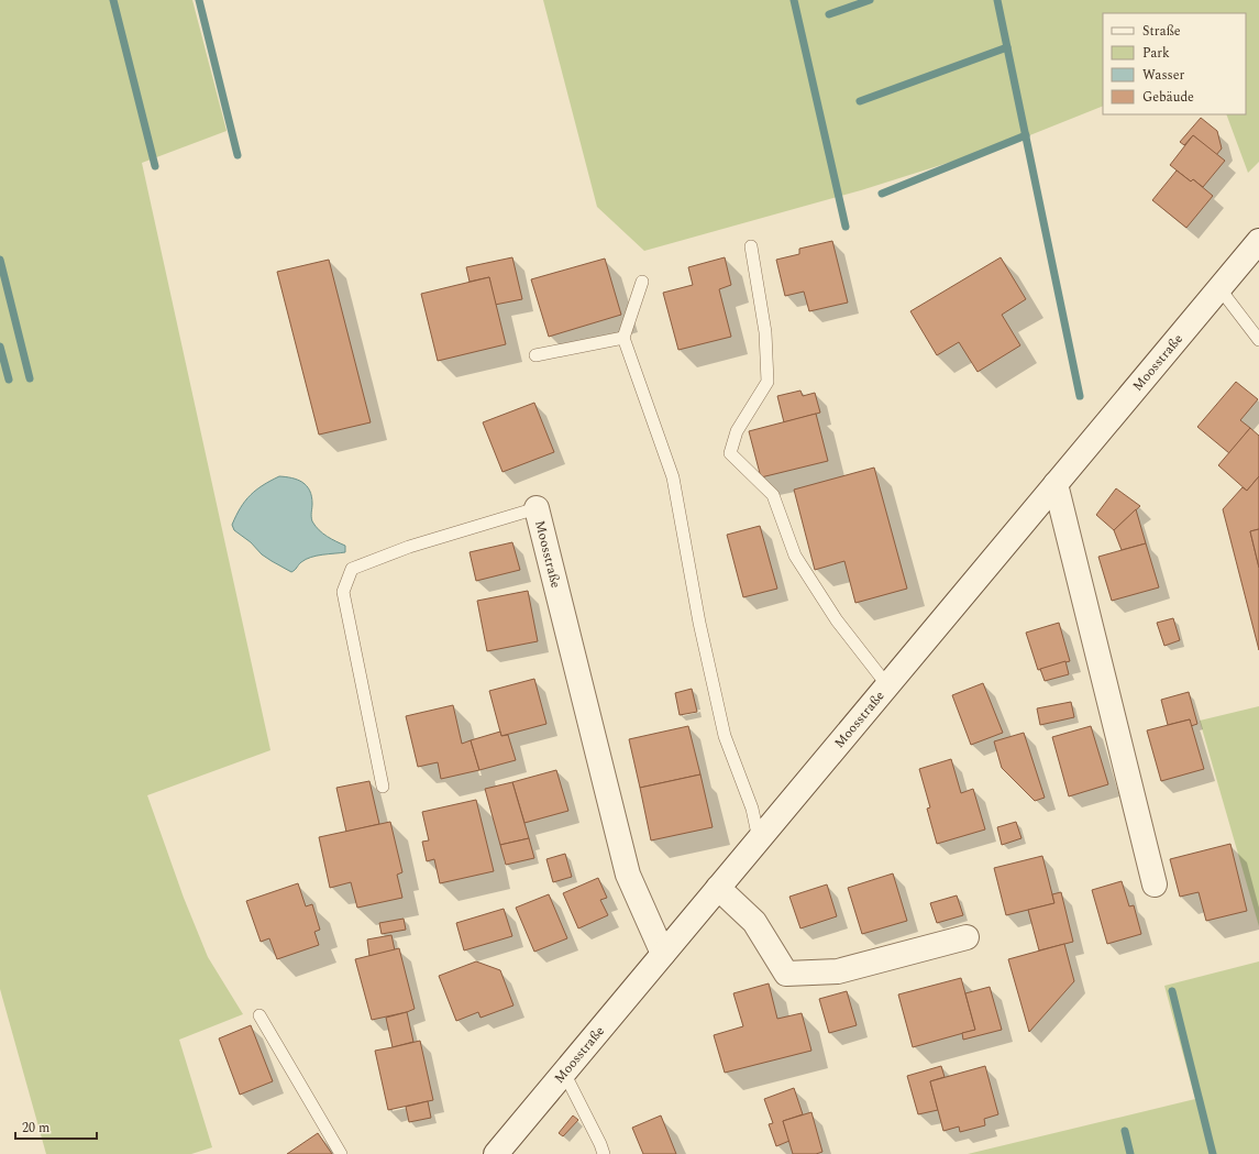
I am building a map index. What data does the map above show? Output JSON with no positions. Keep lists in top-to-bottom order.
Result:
{
  "streets": {
    "street": ["Moosstraße"]
  },
  "legend": [
    "Straße",
    "Park",
    "Wasser",
    "Gebäude"
  ],
  "scale_bar": "20 m"
}
